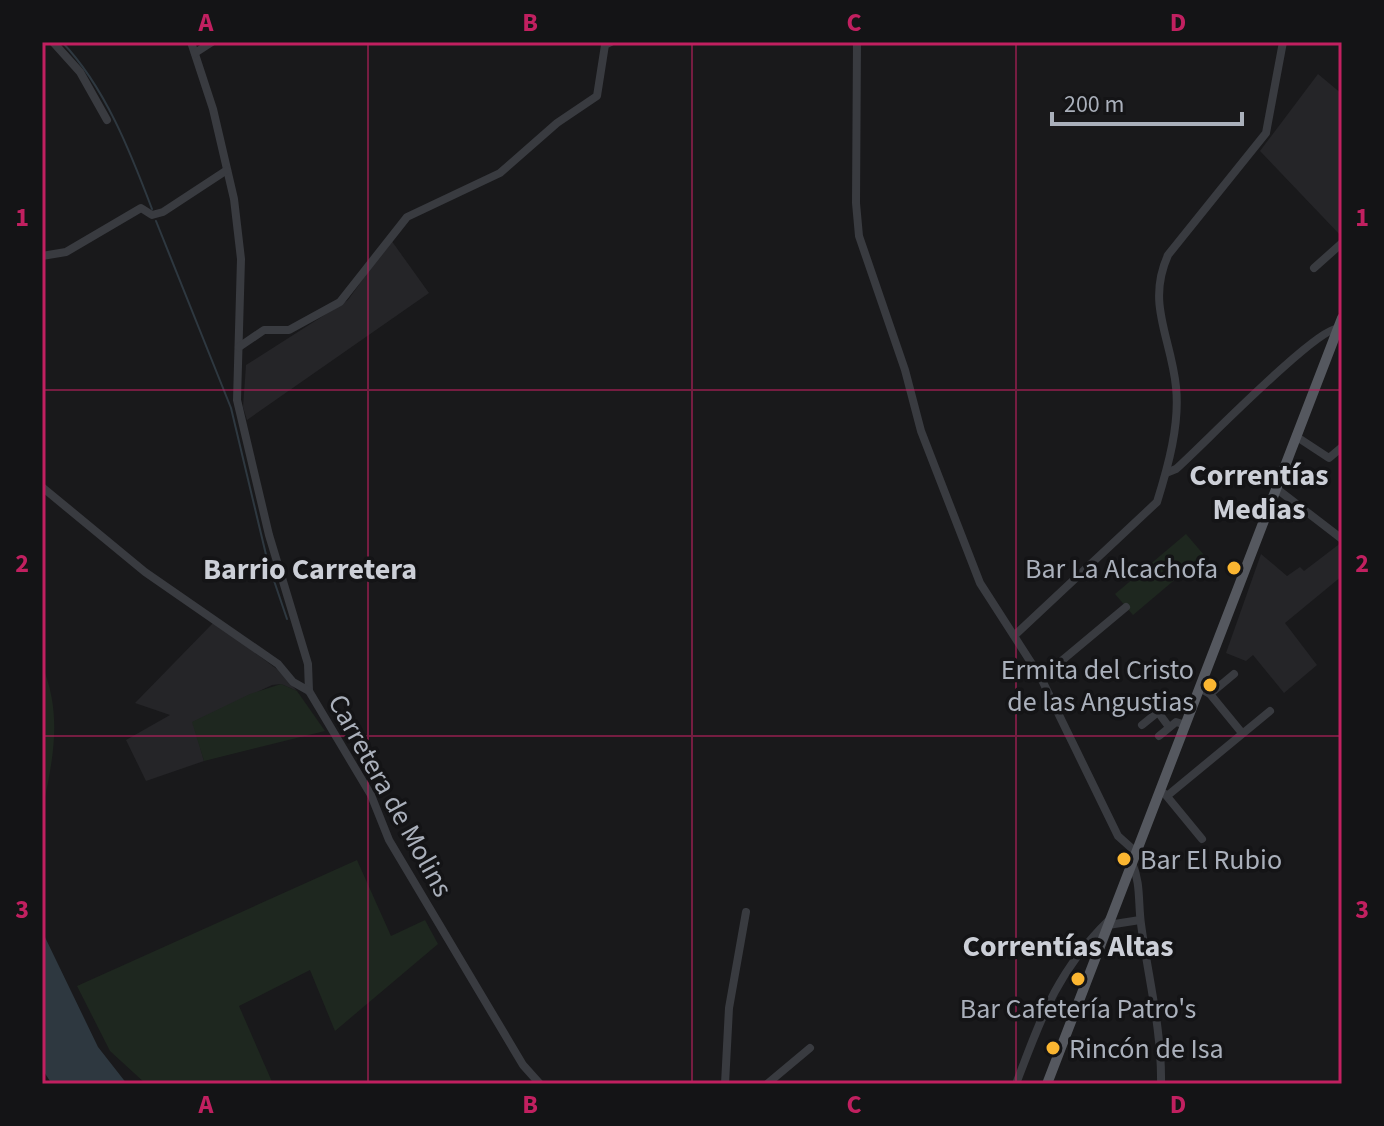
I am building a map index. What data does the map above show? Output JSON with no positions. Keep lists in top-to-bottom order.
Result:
{
  "streets": {
    "street": ["Carretera de Molins"]
  },
  "districts": ["Correntías Medias", "Barrio Carretera", "Correntías Altas"],
  "places": [
    "Bar La Alcachofa",
    "Ermita del Cristo de las Angustias",
    "Bar El Rubio",
    "Bar Cafetería Patro's",
    "Rincón de Isa"
  ],
  "scale_bar": "200 m",
  "grid": {
    "columns": [
      "A",
      "B",
      "C",
      "D"
    ],
    "rows": ["1", "2", "3"]
  }
}
